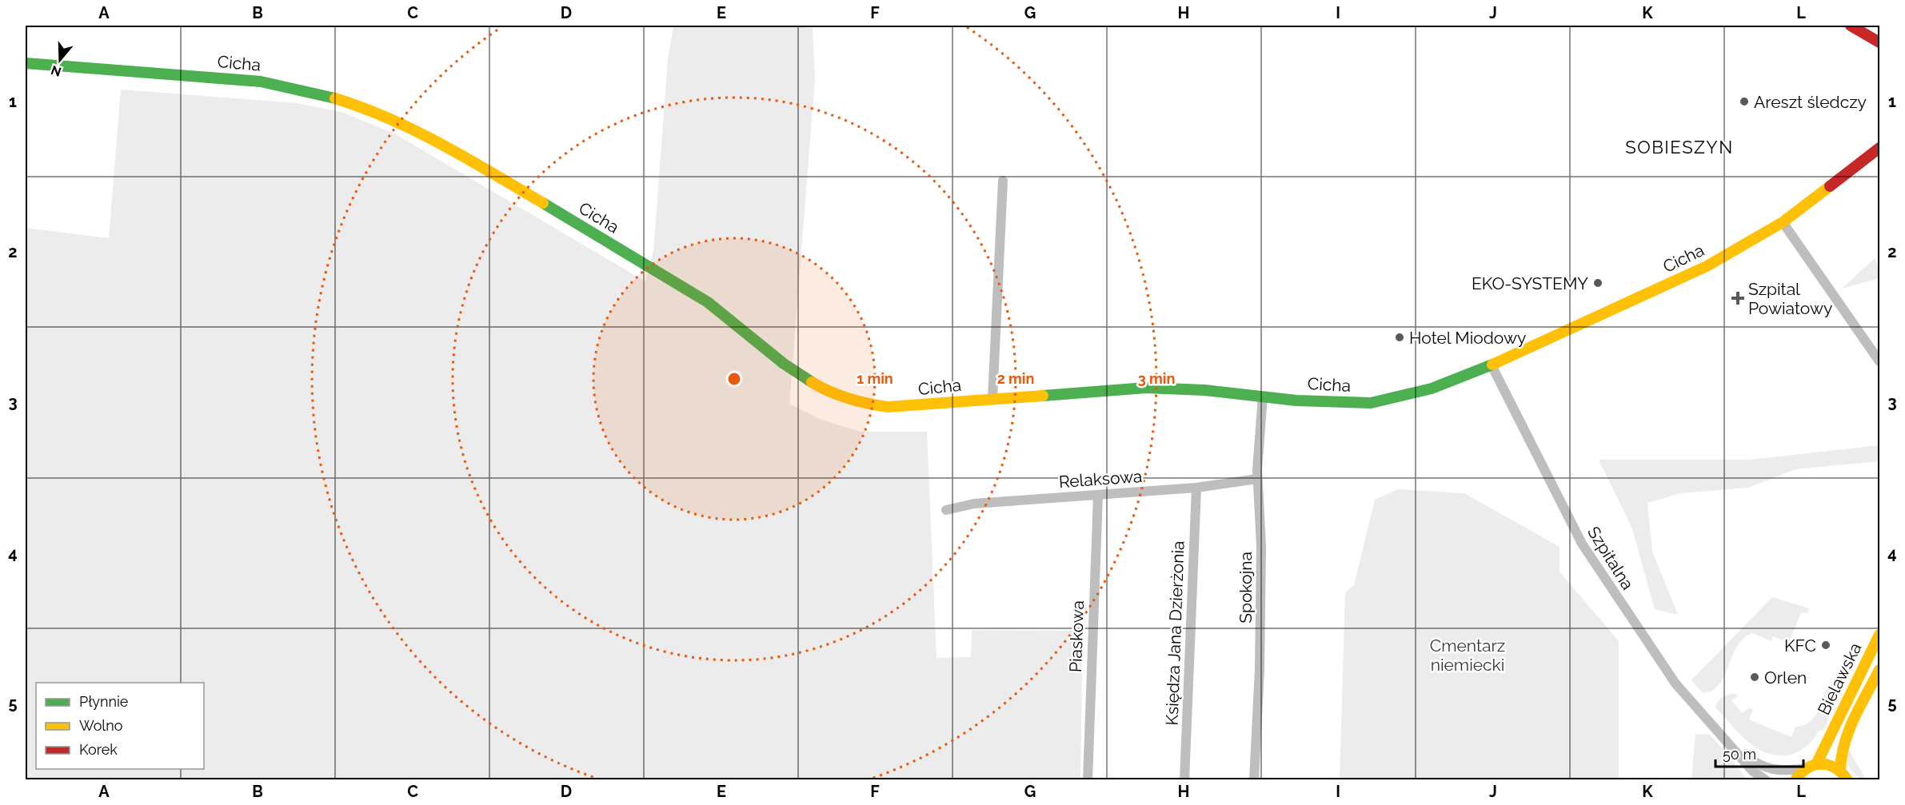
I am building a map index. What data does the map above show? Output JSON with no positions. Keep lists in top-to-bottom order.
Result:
{
  "streets": {
    "street": [
      "Cicha",
      "Relaksowa",
      "Szpitalna",
      "Spokojna",
      "Księdza Jana Dzierżonia",
      "Piaskowa",
      "Bielawska"
    ]
  },
  "crossings": [
    ["Cicha", "Szpitalna"],
    ["Cicha", "Spokojna"],
    ["Relaksowa", "Spokojna"],
    ["Relaksowa", "Księdza Jana Dzierżonia"],
    ["Relaksowa", "Piaskowa"]
  ],
  "districts": ["SOBIESZYN"],
  "parks": ["Cmentarz niemiecki"],
  "places": {
    "other": [
      "Areszt śledczy",
      "EKO-SYSTEMY",
      "Hotel Miodowy",
      "KFC",
      "Orlen"
    ],
    "health": ["Szpital Powiatowy"]
  },
  "legend": ["Płynnie", "Wolno", "Korek"],
  "scale_bar": "50 m",
  "north": "bottom",
  "grid": {
    "columns": [
      "A",
      "B",
      "C",
      "D",
      "E",
      "F",
      "G",
      "H",
      "I",
      "J",
      "K",
      "L"
    ],
    "rows": [
      "1",
      "2",
      "3",
      "4",
      "5"
    ]
  },
  "rings": ["1 min", "2 min", "3 min"]
}
